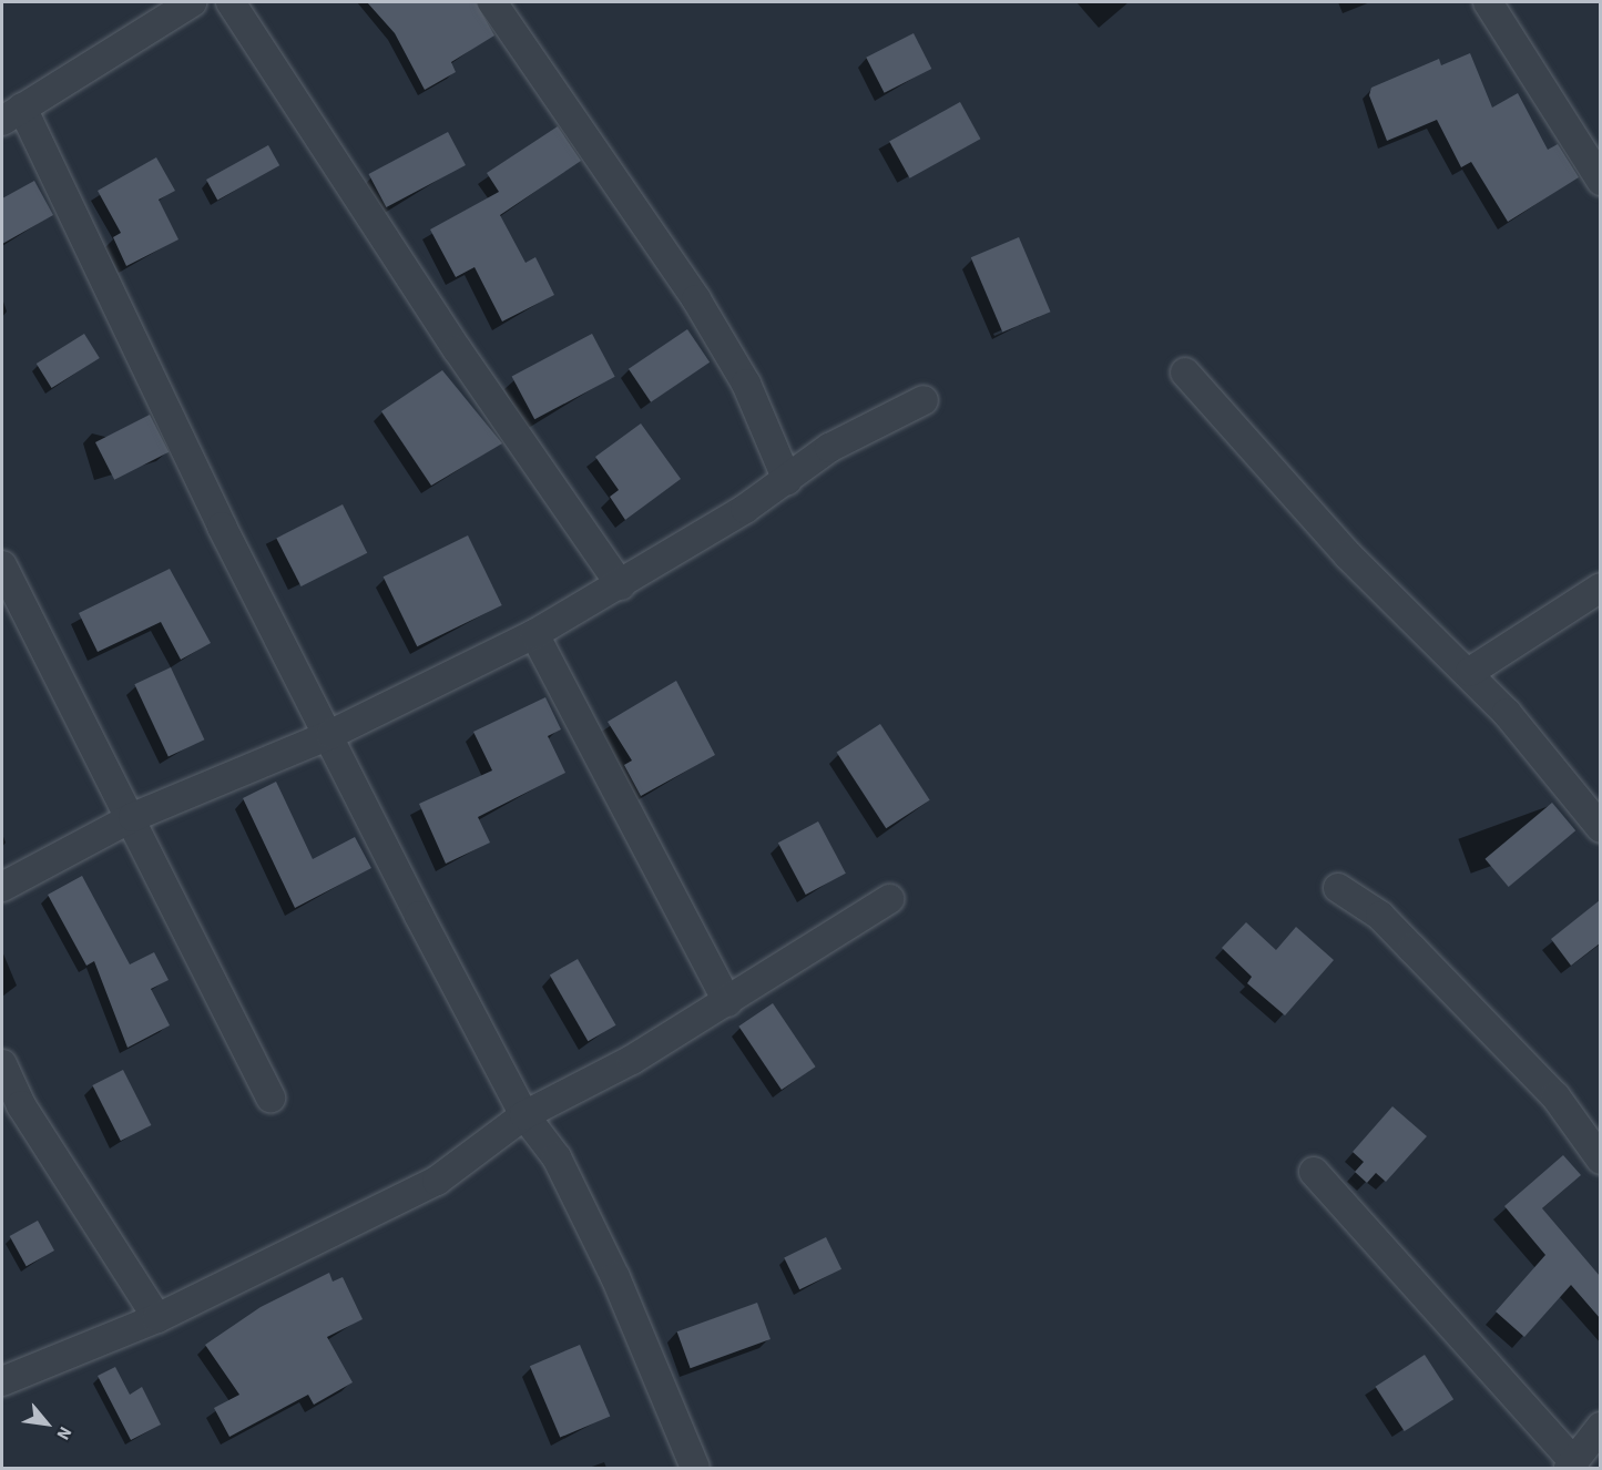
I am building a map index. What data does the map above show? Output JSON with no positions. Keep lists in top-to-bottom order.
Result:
{
  "north": "bottom right"
}
